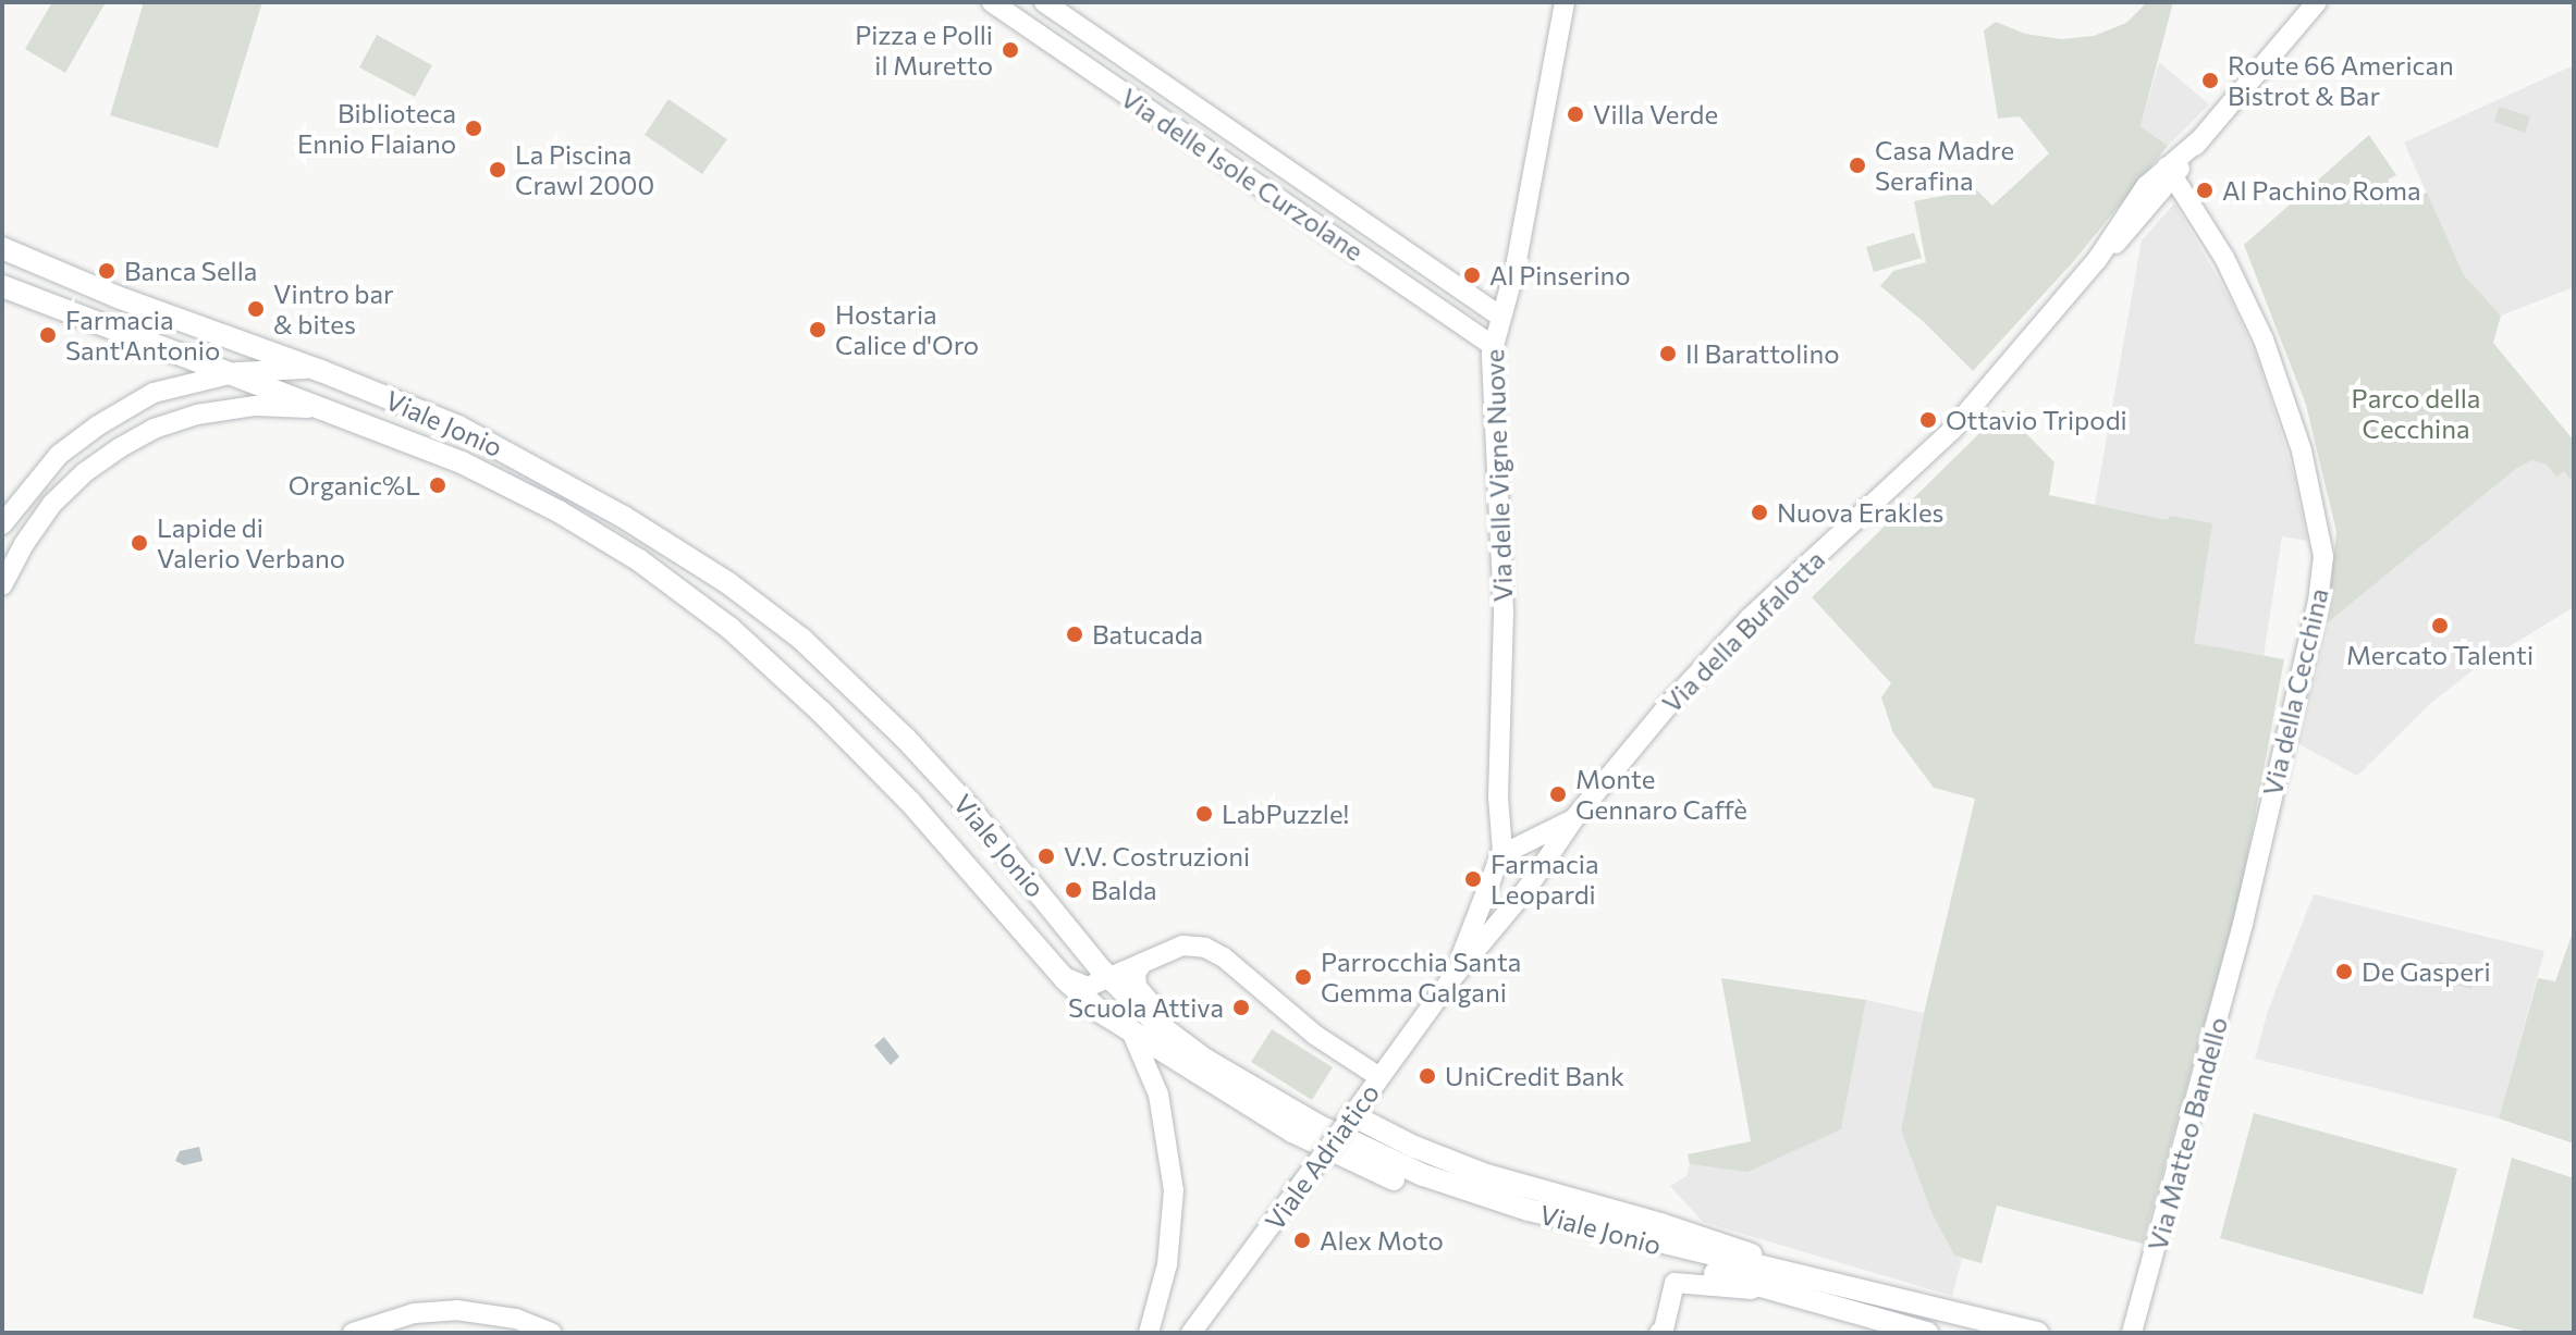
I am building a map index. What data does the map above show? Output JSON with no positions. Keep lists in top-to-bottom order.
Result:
{
  "streets": {
    "main road": ["Viale Jonio"],
    "street": [
      "Via delle Isole Curzolane",
      "Via delle Vigne Nuove",
      "Via della Bufalotta",
      "Via della Cecchina",
      "Via Matteo Bandello",
      "Viale Adriatico"
    ]
  },
  "crossings": [
    ["Via delle Isole Curzolane", "Via delle Vigne Nuove"],
    ["Via della Bufalotta", "Via della Cecchina"],
    ["Via della Bufalotta", "Viale Adriatico"],
    ["Via della Cecchina", "Via Matteo Bandello"]
  ],
  "parks": ["Parco della Cecchina"],
  "places": [
    "Pizza e Polli il Muretto",
    "Route 66 American Bistrot & Bar",
    "Villa Verde",
    "Biblioteca Ennio Flaiano",
    "Casa Madre Serafina",
    "La Piscina Crawl 2000",
    "Al Pachino Roma",
    "Banca Sella",
    "Al Pinserino",
    "Vintro bar & bites",
    "Hostaria Calice d'Oro",
    "Farmacia Sant'Antonio",
    "Il Barattolino",
    "Ottavio Tripodi",
    "Organic%L",
    "Nuova Erakles",
    "Lapide di Valerio Verbano",
    "Mercato Talenti",
    "Batucada",
    "Monte Gennaro Caffè",
    "LabPuzzle!",
    "V.V. Costruzioni",
    "Farmacia Leopardi",
    "Balda",
    "De Gasperi",
    "Parrocchia Santa Gemma Galgani",
    "Scuola Attiva",
    "UniCredit Bank",
    "Alex Moto"
  ]
}
